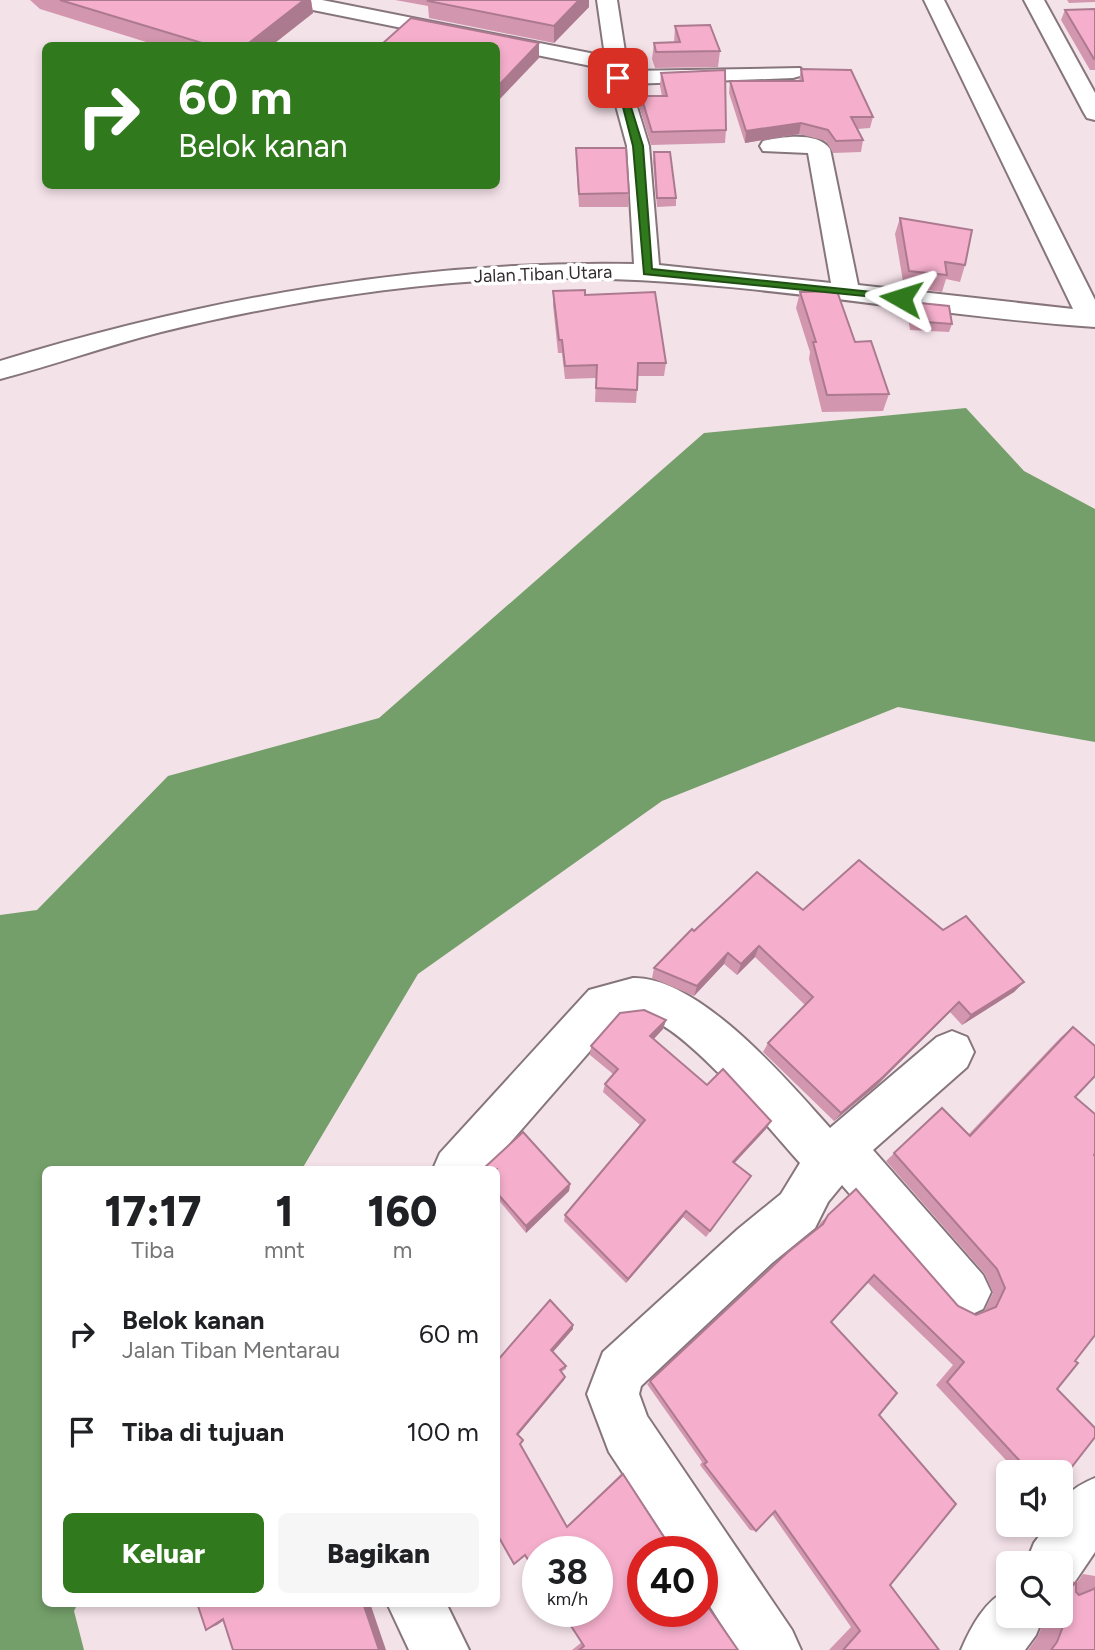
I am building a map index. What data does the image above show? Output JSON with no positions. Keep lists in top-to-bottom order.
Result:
{
  "streets": {
    "street": ["Jalan Tiban Utara"]
  },
  "page": {
    "turn": ["60 m", "Belok kanan"],
    "eta": [
      "17:17",
      "Tiba",
      "1",
      "mnt",
      "160",
      "m"
    ],
    "list": [
      {
        "name": "Belok kanan",
        "note": "Jalan Tiban Mentarau",
        "value": "60 m"
      },
      {
        "name": "Tiba di tujuan",
        "value": "100 m"
      }
    ],
    "buttons": ["Keluar", "Bagikan"],
    "speed": "38 km/h",
    "limit": "40"
  }
}
